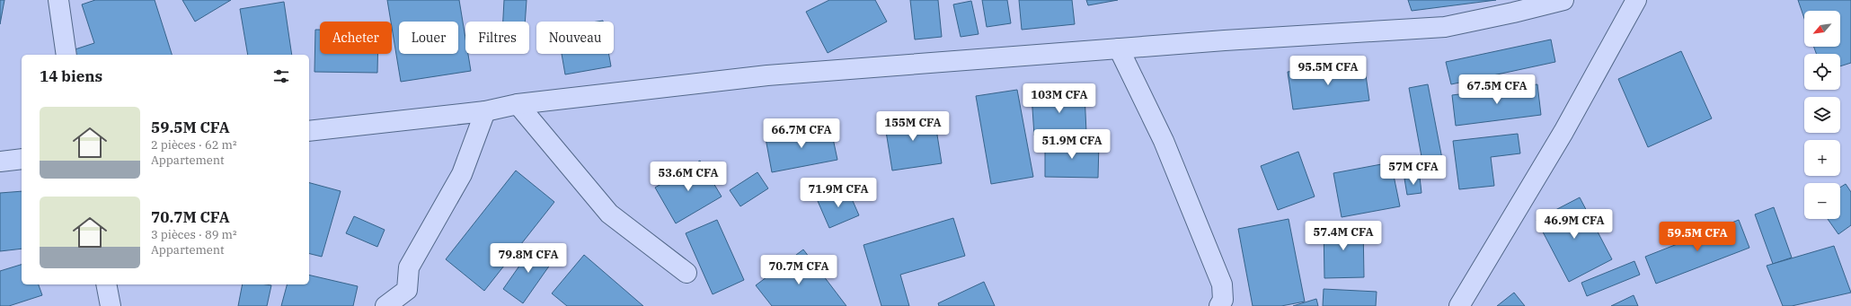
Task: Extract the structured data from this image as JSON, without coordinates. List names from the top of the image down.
{
  "north": "bottom left",
  "page": {
    "map_buttons": ["+", "−"],
    "chip": [
      "Acheter",
      "Louer",
      "Filtres",
      "Nouveau"
    ],
    "heading": "14 biens",
    "price": [
      "95.5M CFA",
      "67.5M CFA",
      "103M CFA",
      "155M CFA",
      "66.7M CFA",
      "51.9M CFA",
      "57M CFA",
      "53.6M CFA",
      "71.9M CFA",
      "46.9M CFA",
      "57.4M CFA",
      "59.5M CFA",
      "79.8M CFA",
      "70.7M CFA"
    ],
    "list": [
      {
        "name": "59.5M CFA",
        "note": "2 pièces · 62 m² · Appartement"
      },
      {
        "name": "70.7M CFA",
        "note": "3 pièces · 89 m² · Appartement"
      }
    ]
  }
}
